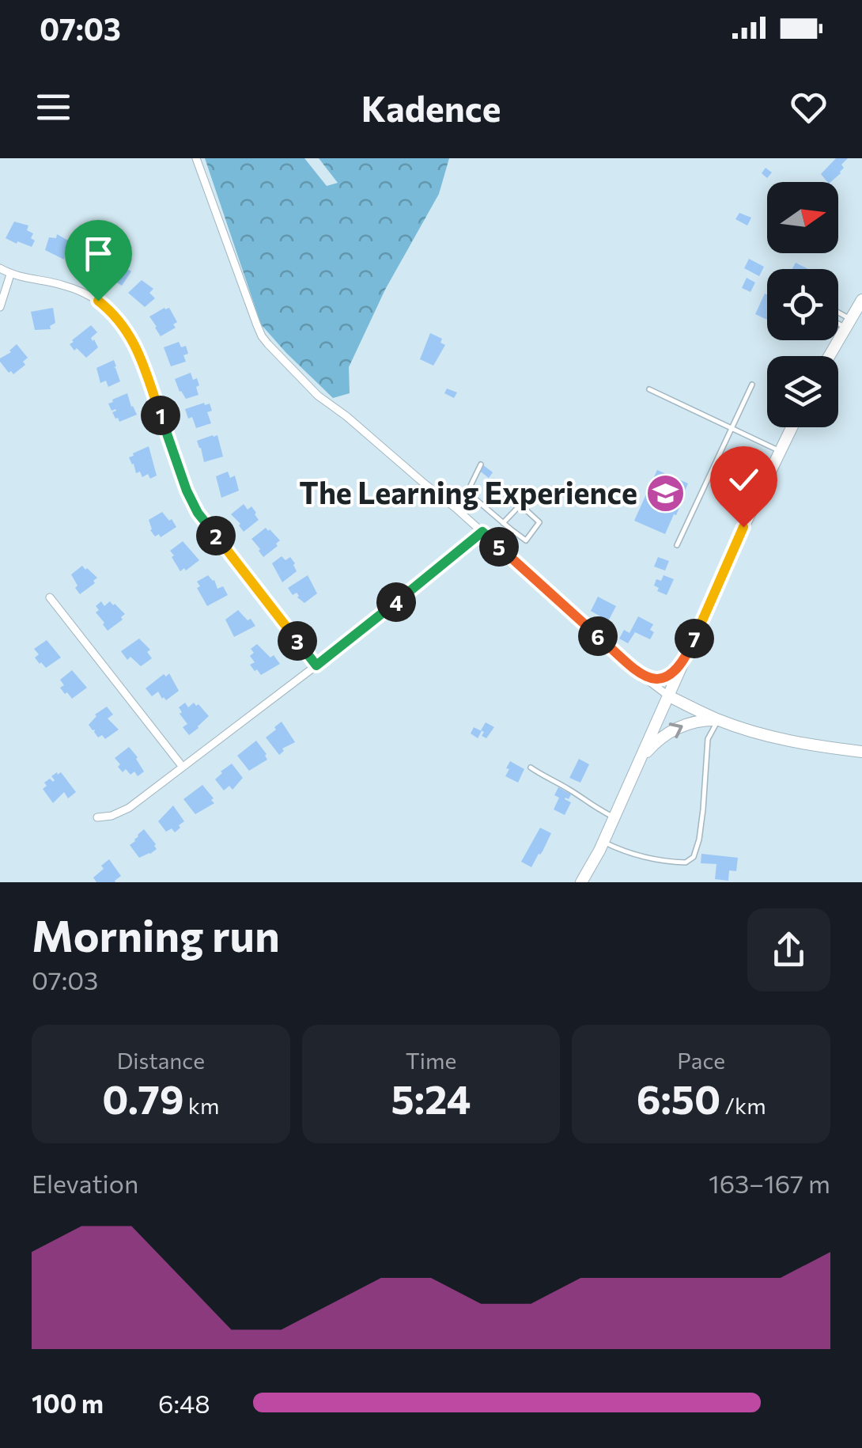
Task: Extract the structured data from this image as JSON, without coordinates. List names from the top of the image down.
{
  "places": {
    "school or university": ["The Learning Experience"]
  },
  "north": "right",
  "page": {
    "status": "07:03",
    "header": "Kadence",
    "pins": [
      "1",
      "2",
      "5",
      "4",
      "6",
      "7",
      "3"
    ],
    "heading": ["Morning run", "07:03"],
    "stats": [
      ["Distance", "0.79 km"],
      ["Time", "5:24"],
      ["Pace", "6:50 /km"]
    ],
    "chart": ["Elevation", "163–167 m"],
    "list": [
      {
        "name": "100 m",
        "note": "6:48"
      }
    ]
  }
}
